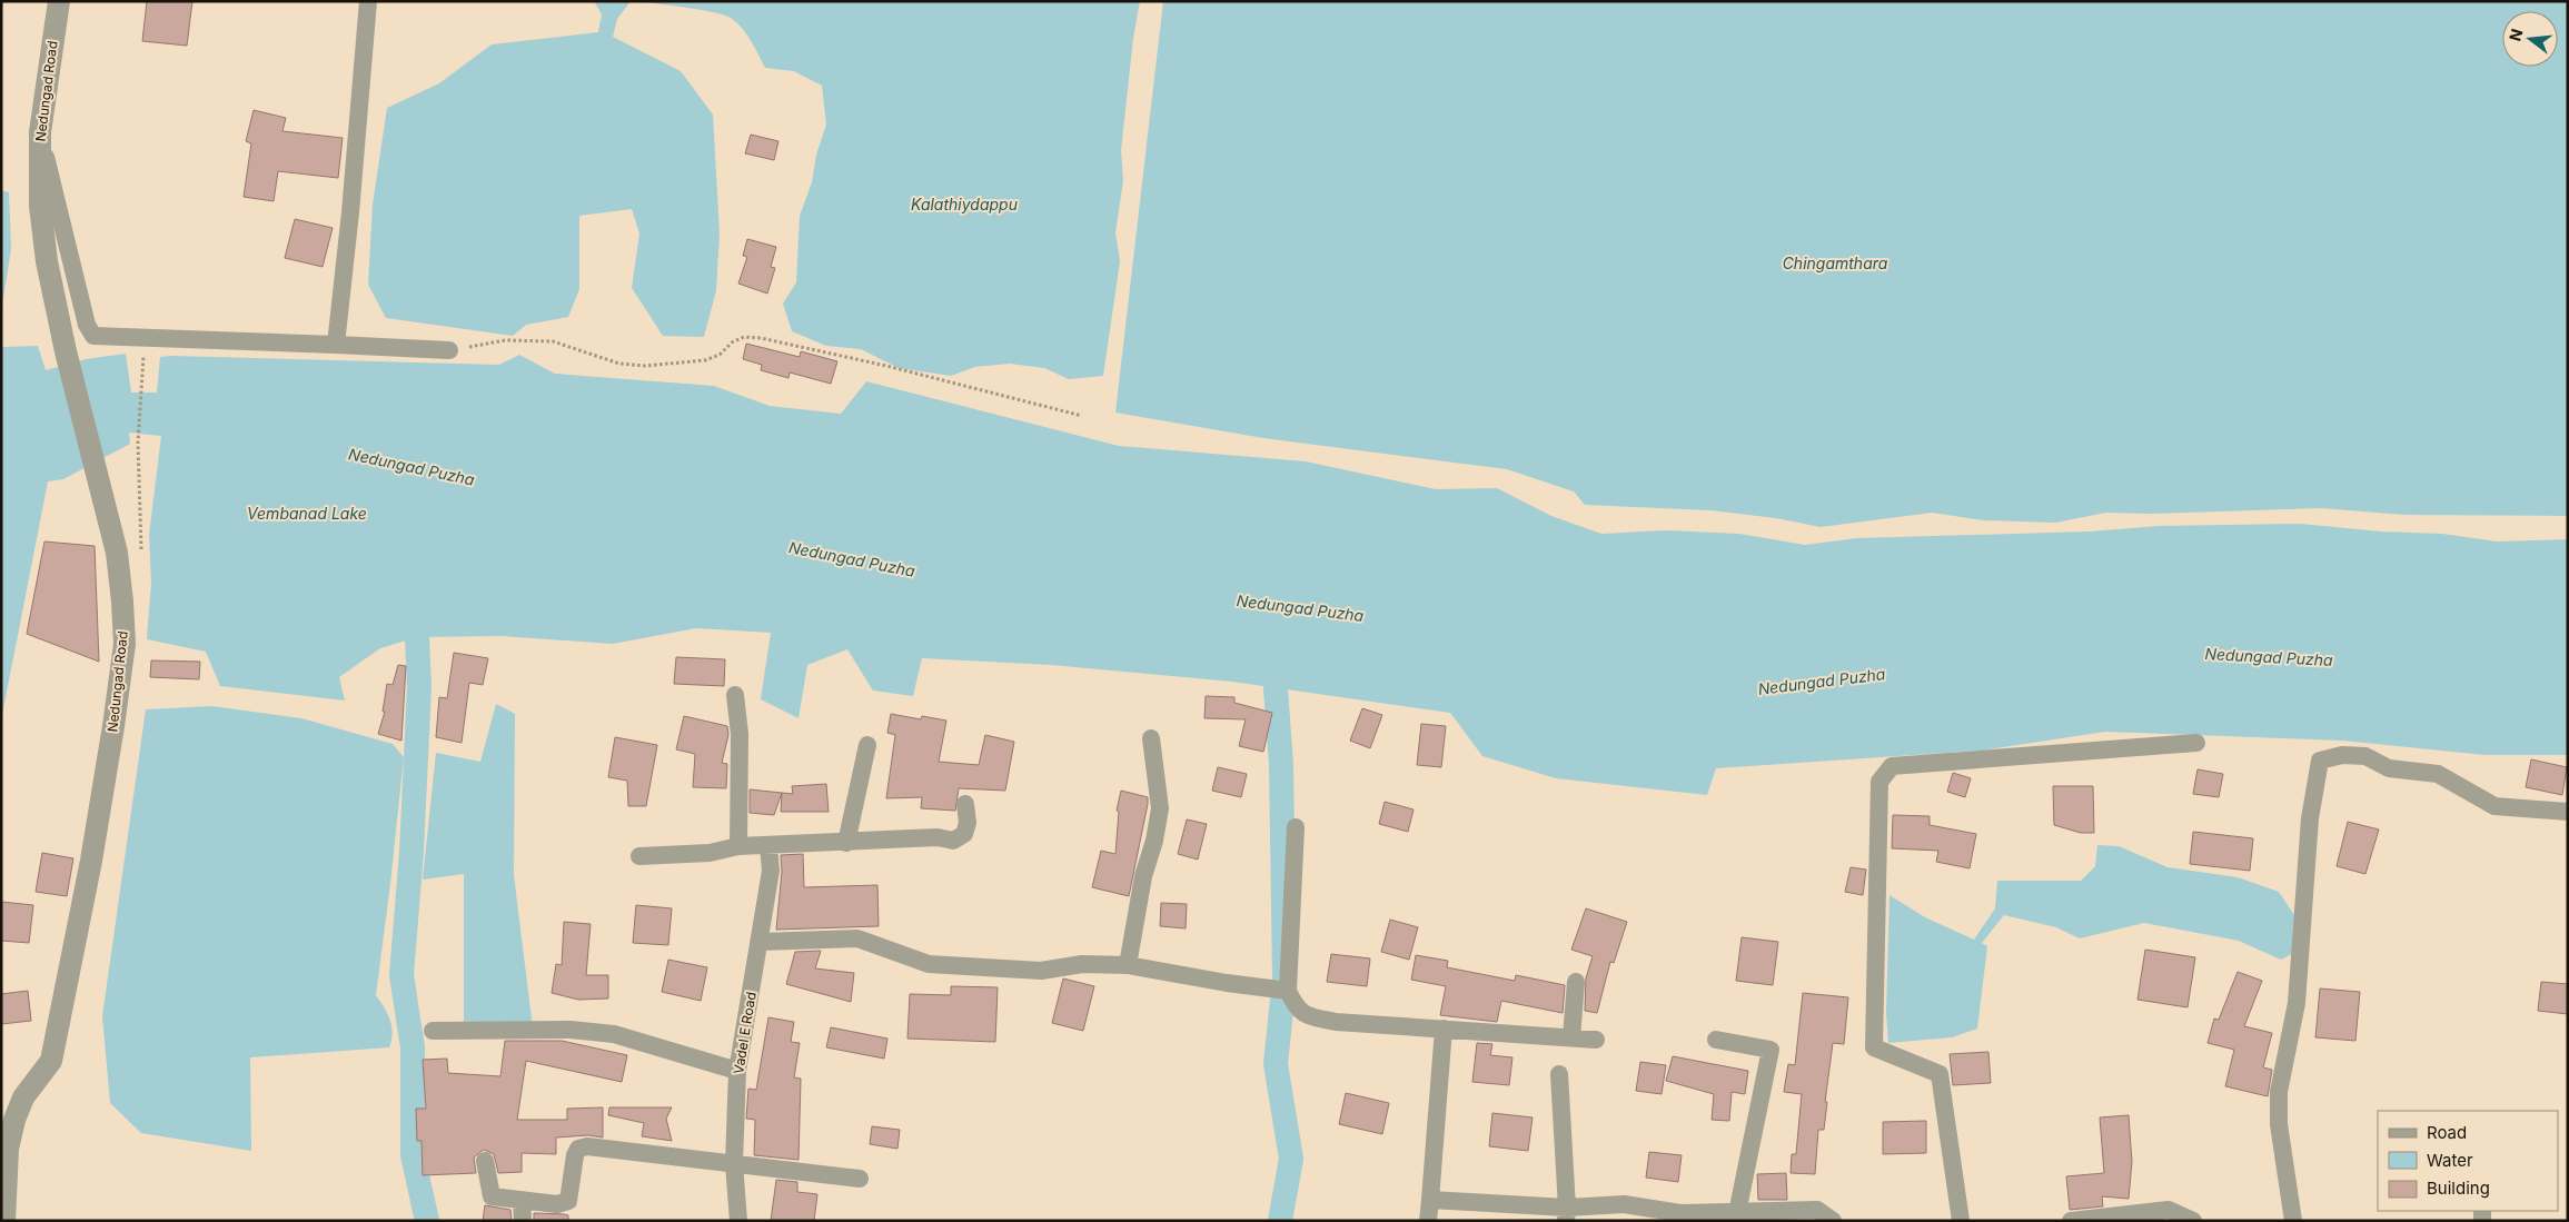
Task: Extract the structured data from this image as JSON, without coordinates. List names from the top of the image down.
{
  "streets": {
    "street": ["Nedungad Road", "Vadel E Road"]
  },
  "water": [
    "Kalathiydappu",
    "Chingamthara",
    "Nedungad Puzha",
    "Vembanad Lake"
  ],
  "legend": ["Road", "Water", "Building"],
  "north": "left"
}
